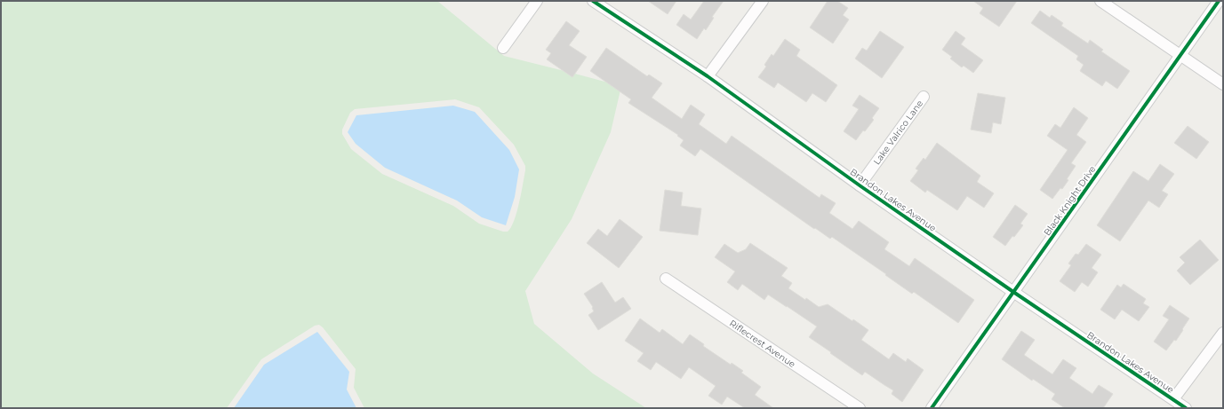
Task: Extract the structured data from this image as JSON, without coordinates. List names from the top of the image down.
{
  "streets": {
    "street": [
      "Lake Valrico Lane",
      "Brandon Lakes Avenue",
      "Black Knight Drive",
      "Riflecrest Avenue"
    ]
  },
  "crossings": [
    ["Lake Valrico Lane", "Brandon Lakes Avenue"],
    ["Brandon Lakes Avenue", "Black Knight Drive"]
  ]
}
